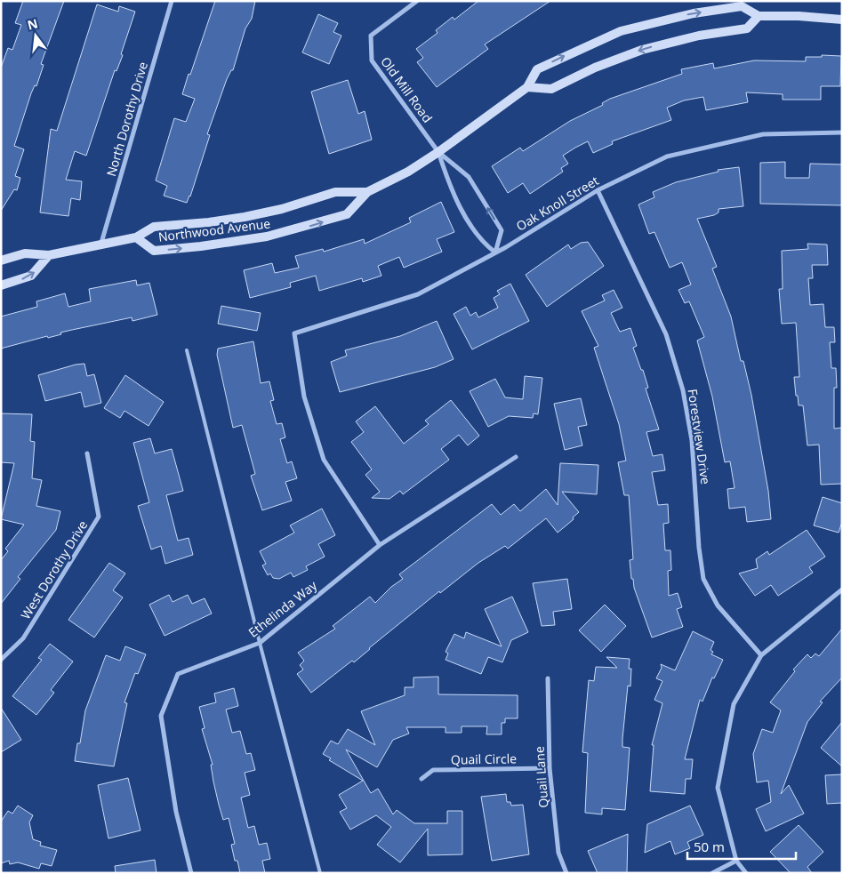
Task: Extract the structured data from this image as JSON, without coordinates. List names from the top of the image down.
{
  "streets": {
    "street": [
      "Old Mill Road",
      "North Dorothy Drive",
      "Oak Knoll Street",
      "Northwood Avenue",
      "Forestview Drive",
      "West Dorothy Drive",
      "Ethelinda Way",
      "Quail Circle",
      "Quail Lane"
    ]
  },
  "crossings": [
    ["Old Mill Road", "Oak Knoll Street"],
    ["Old Mill Road", "Northwood Avenue"],
    ["North Dorothy Drive", "Northwood Avenue"],
    ["Oak Knoll Street", "Forestview Drive"],
    ["Oak Knoll Street", "Ethelinda Way"],
    ["Quail Circle", "Quail Lane"]
  ],
  "scale_bar": "50 m",
  "north": "top"
}
